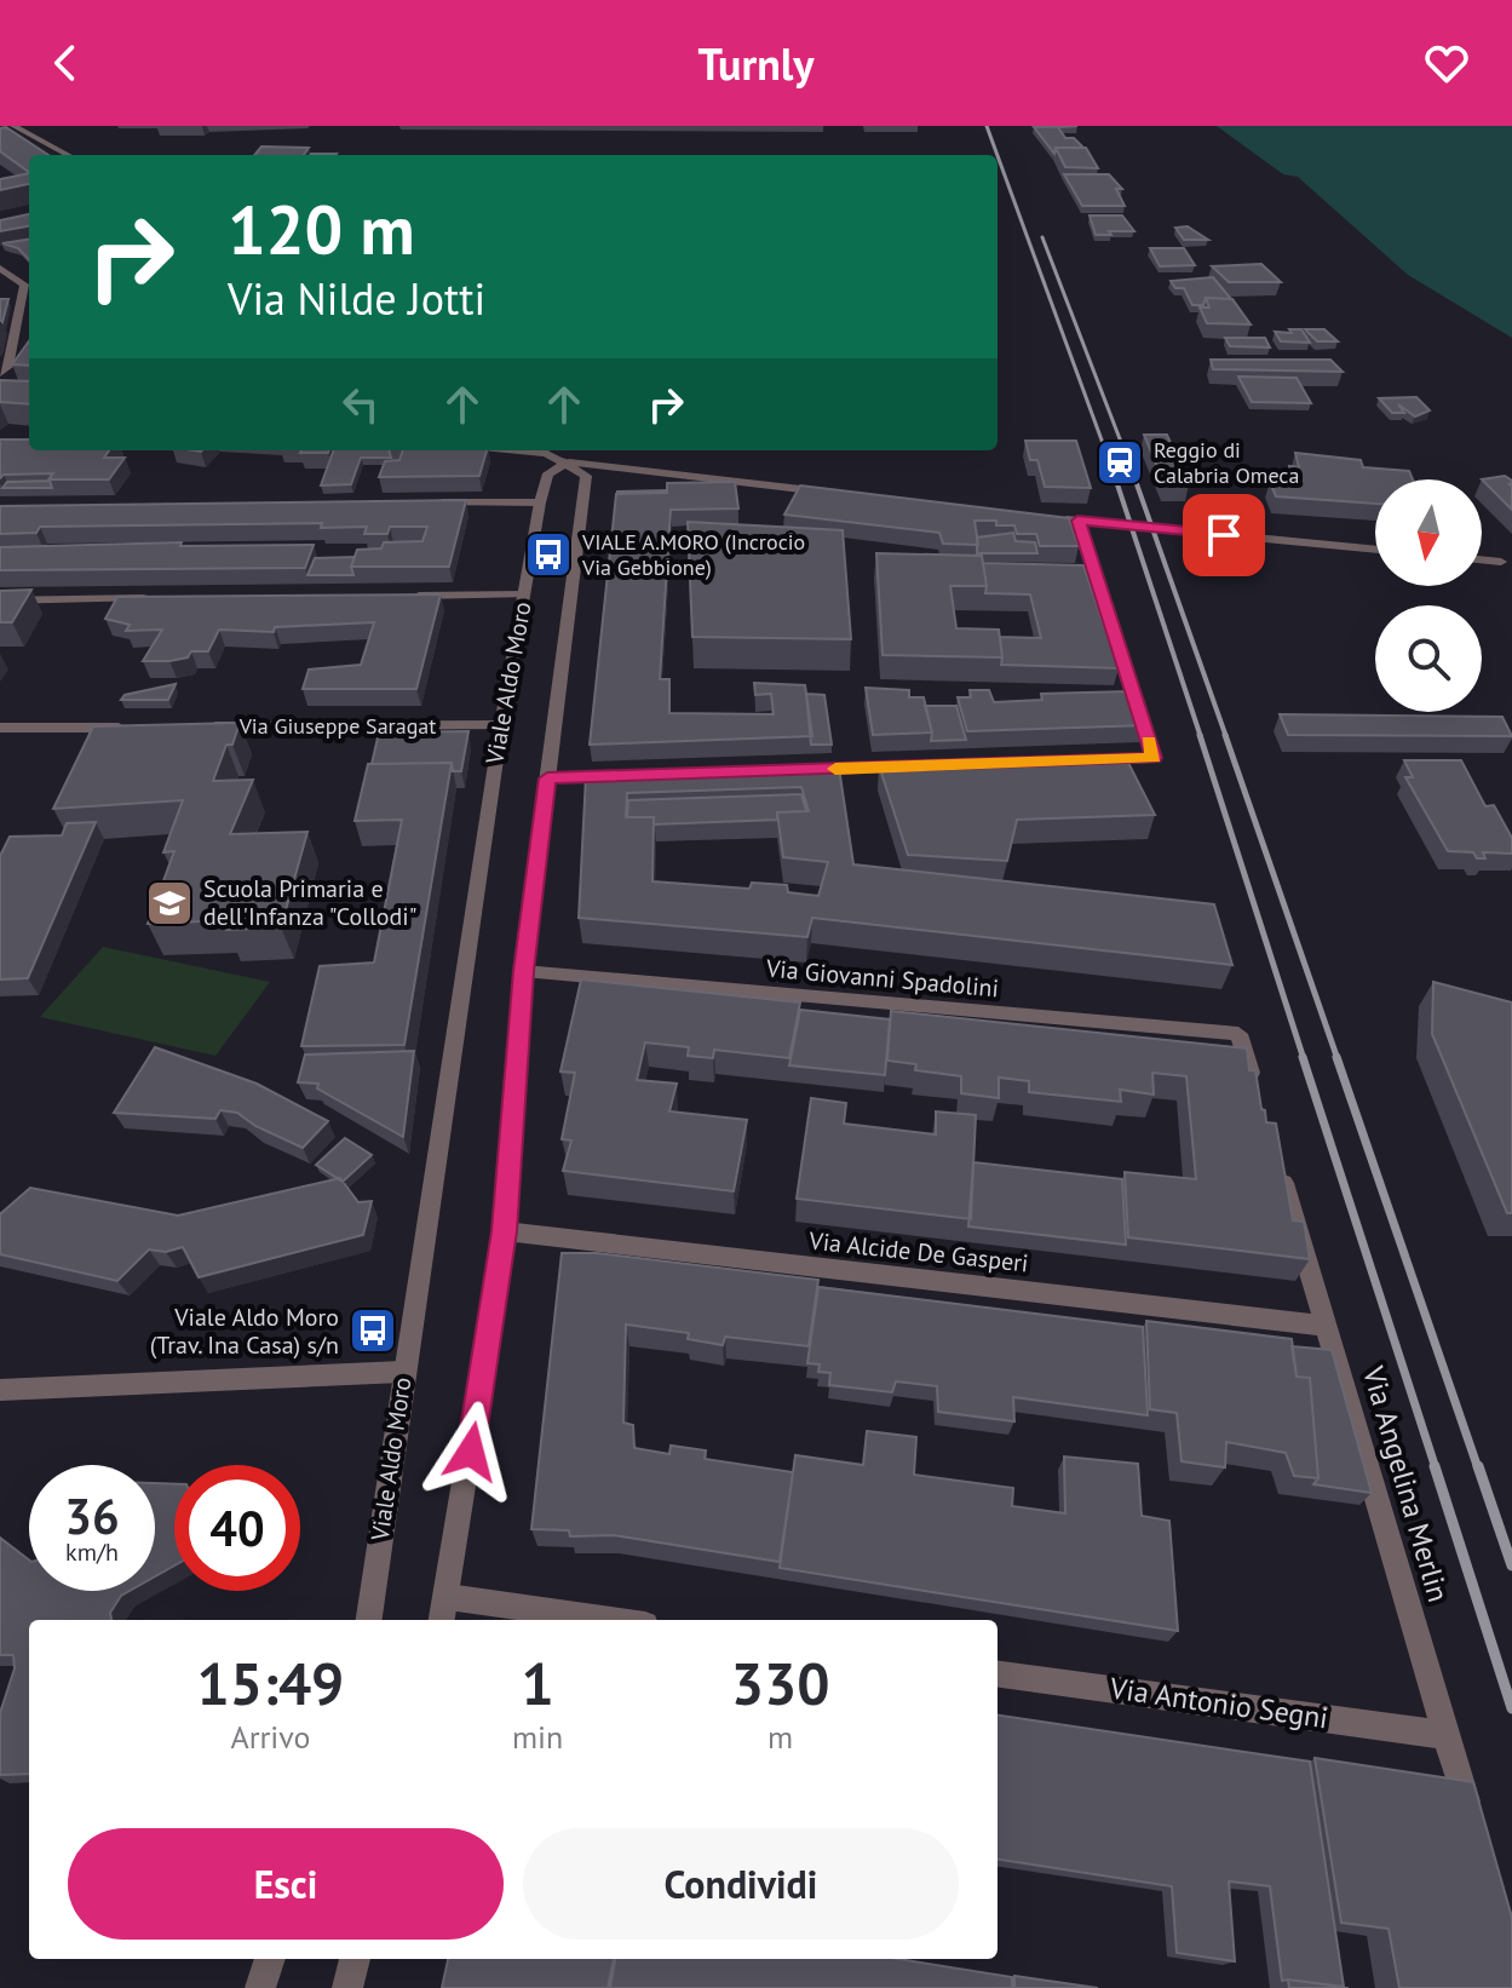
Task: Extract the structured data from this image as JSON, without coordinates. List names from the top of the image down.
{
  "streets": {
    "street": [
      "Viale Aldo Moro",
      "Via Giuseppe Saragat",
      "Via Giovanni Spadolini",
      "Via Alcide De Gasperi",
      "Via Angelina Merlin",
      "Via Antonio Segni"
    ]
  },
  "crossings": [
    ["Viale Aldo Moro", "Via Giuseppe Saragat"],
    ["Viale Aldo Moro", "Via Giovanni Spadolini"],
    ["Viale Aldo Moro", "Via Alcide De Gasperi"],
    ["Via Alcide De Gasperi", "Via Angelina Merlin"],
    ["Via Angelina Merlin", "Via Antonio Segni"]
  ],
  "places": {
    "station": ["Reggio di Calabria Omeca"],
    "bus stop": ["VIALE A.MORO (Incrocio Via Gebbione)", "Viale Aldo Moro (Trav. Ina Casa) s/n"],
    "school or university": ["Scuola Primaria e dell'Infanza \"Collodi\""]
  },
  "north": "bottom",
  "page": {
    "header": "Turnly",
    "turn": ["120 m", "Via Nilde Jotti"],
    "speed": "36 km/h",
    "limit": "40",
    "eta": [
      "15:49",
      "Arrivo",
      "1",
      "min",
      "330",
      "m"
    ],
    "buttons": ["Esci", "Condividi"]
  }
}
